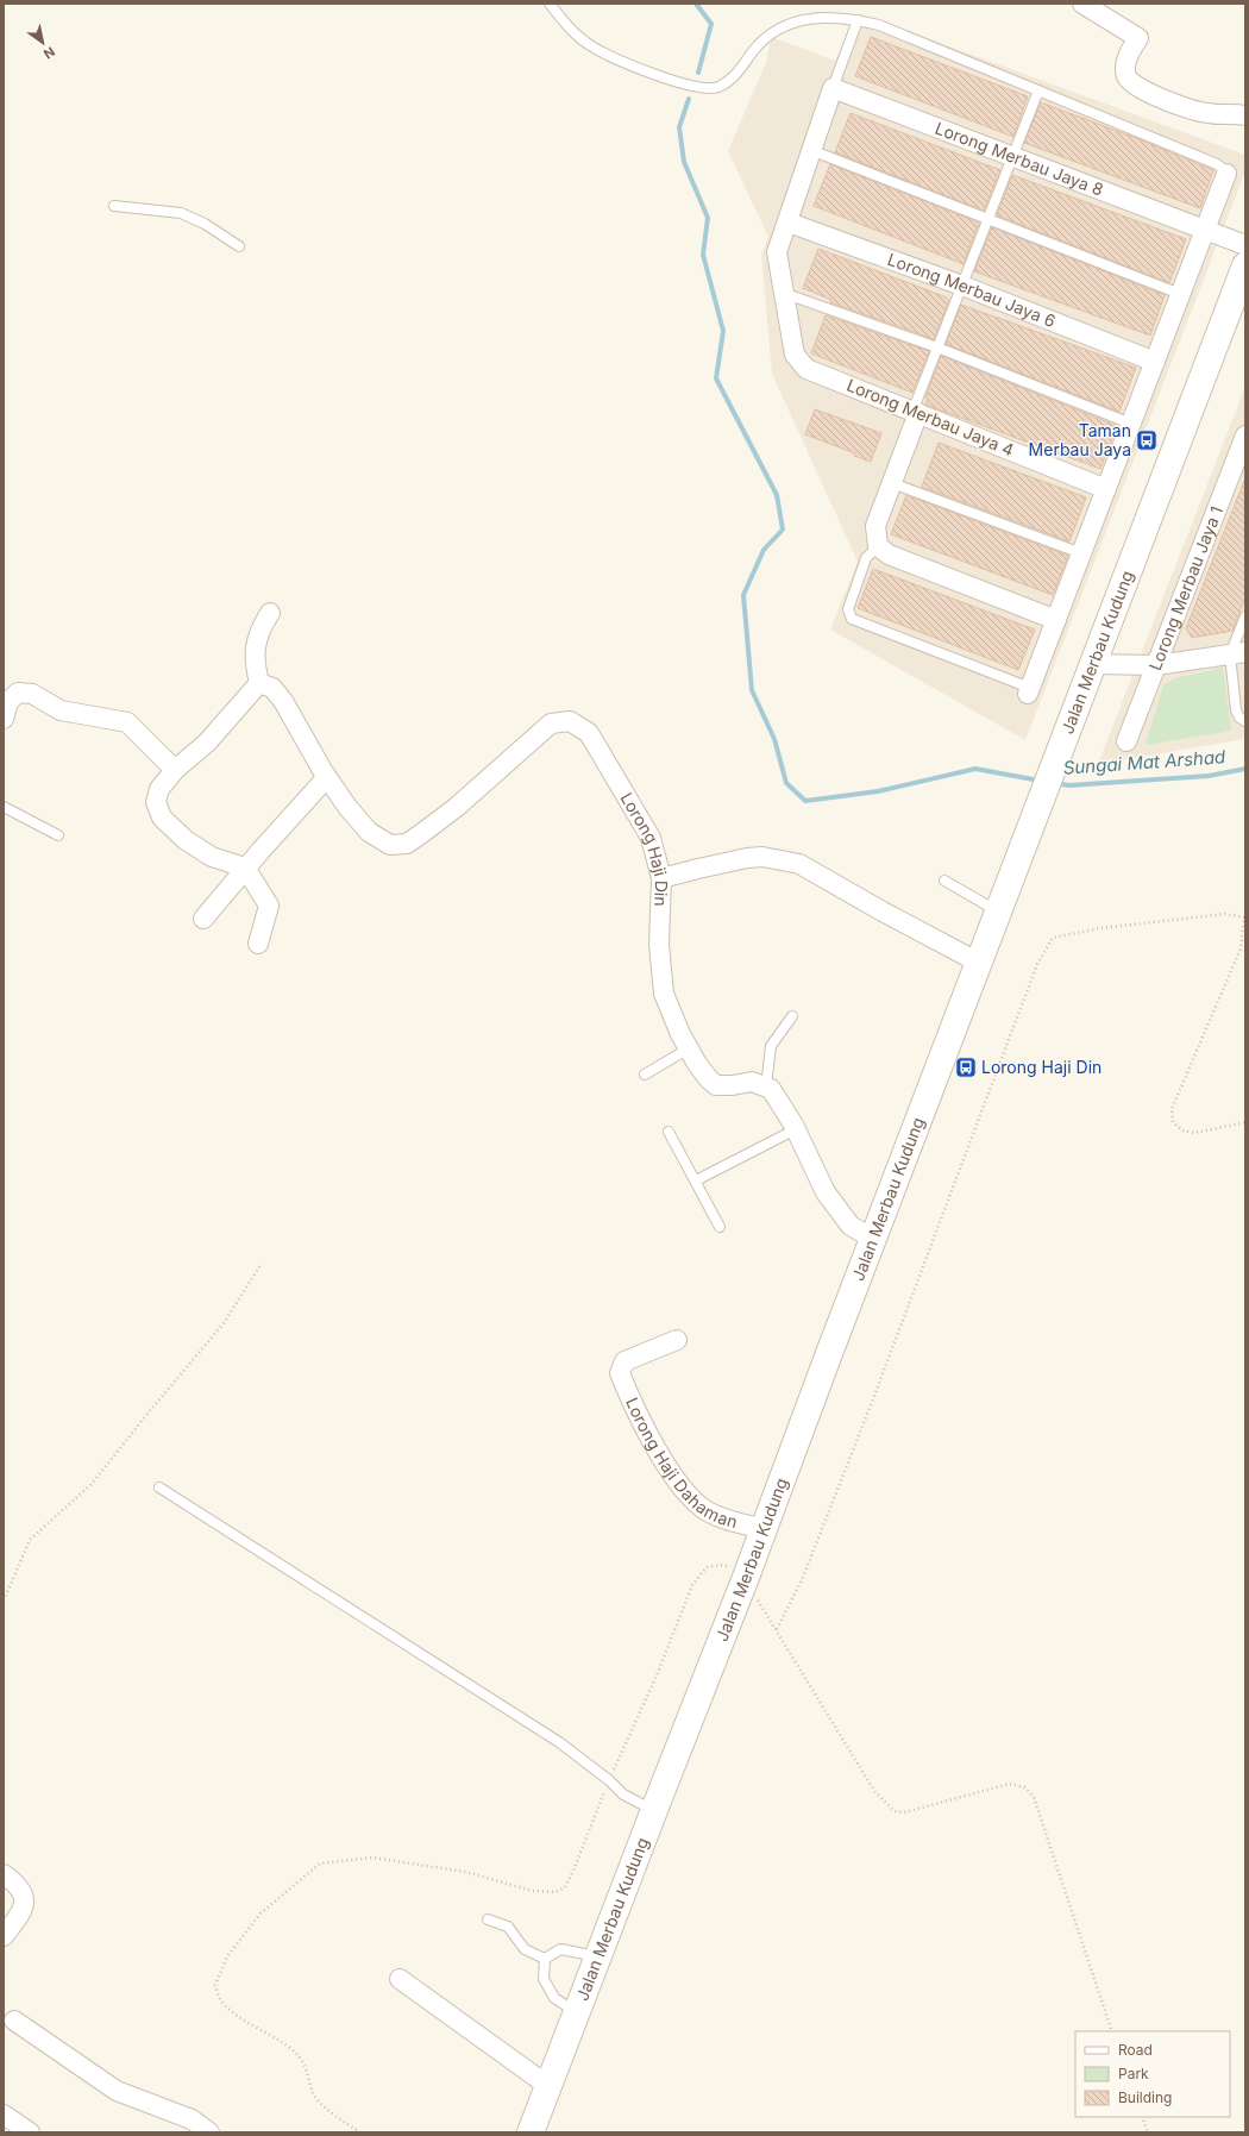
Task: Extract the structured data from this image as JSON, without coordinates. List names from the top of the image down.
{
  "streets": {
    "main road": ["Jalan Merbau Kudung"],
    "street": [
      "Lorong Merbau Jaya 8",
      "Lorong Merbau Jaya 6",
      "Lorong Merbau Jaya 4",
      "Lorong Merbau Jaya 1",
      "Lorong Haji Din",
      "Lorong Haji Dahaman"
    ]
  },
  "crossings": [
    ["Jalan Merbau Kudung", "Lorong Haji Dahaman"]
  ],
  "water": ["Sungai Mat Arshad"],
  "places": {
    "bus stop": ["Taman Merbau Jaya", "Lorong Haji Din"]
  },
  "legend": ["Road", "Park", "Building"],
  "north": "bottom right"
}
